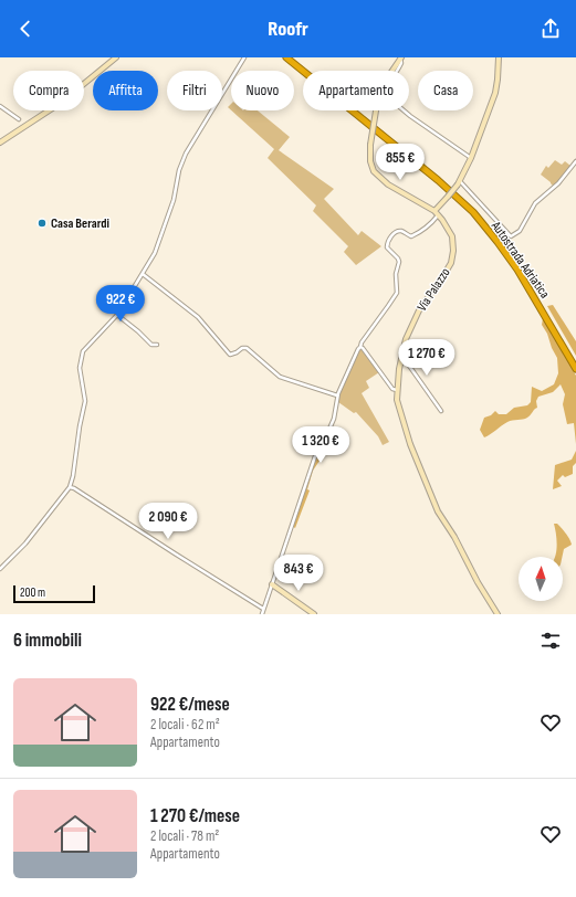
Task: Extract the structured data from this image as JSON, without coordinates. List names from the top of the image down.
{
  "streets": {
    "highway": ["Autostrada Adriatica"],
    "street": ["Via Palazzo"]
  },
  "places": ["Casa Berardi"],
  "scale_bar": "200 m",
  "north": "top",
  "page": {
    "header": "Roofr",
    "chip": [
      "Compra",
      "Affitta",
      "Filtri",
      "Nuovo",
      "Appartamento",
      "Casa"
    ],
    "price": [
      "855 €",
      "922 €",
      "1 270 €",
      "1 320 €",
      "2 090 €",
      "843 €"
    ],
    "scale": "200 m",
    "heading": "6 immobili",
    "list": [
      {
        "name": "922 €/mese",
        "note": "2 locali · 62 m² · Appartamento"
      },
      {
        "name": "1 270 €/mese",
        "note": "2 locali · 78 m² · Appartamento"
      }
    ]
  }
}
